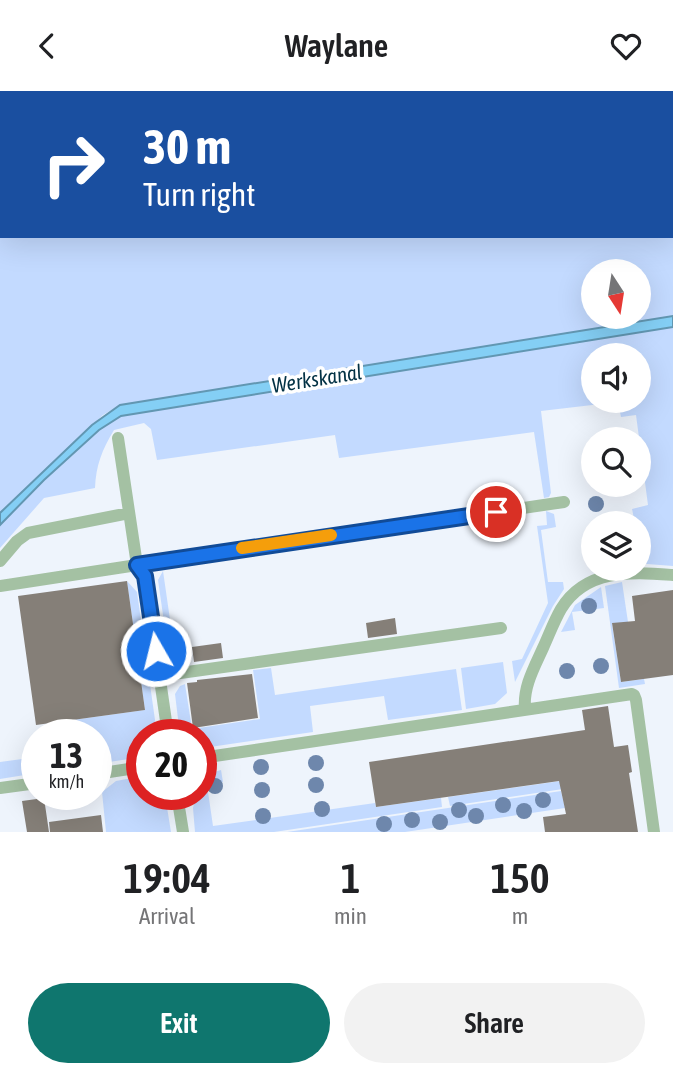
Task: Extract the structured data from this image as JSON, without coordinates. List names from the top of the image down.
{
  "water": ["Werkskanal"],
  "north": "bottom",
  "page": {
    "header": "Waylane",
    "turn": ["30 m", "Turn right"],
    "speed": "13 km/h",
    "limit": "20",
    "eta": [
      "19:04",
      "Arrival",
      "1",
      "min",
      "150",
      "m"
    ],
    "buttons": ["Exit", "Share"]
  }
}
